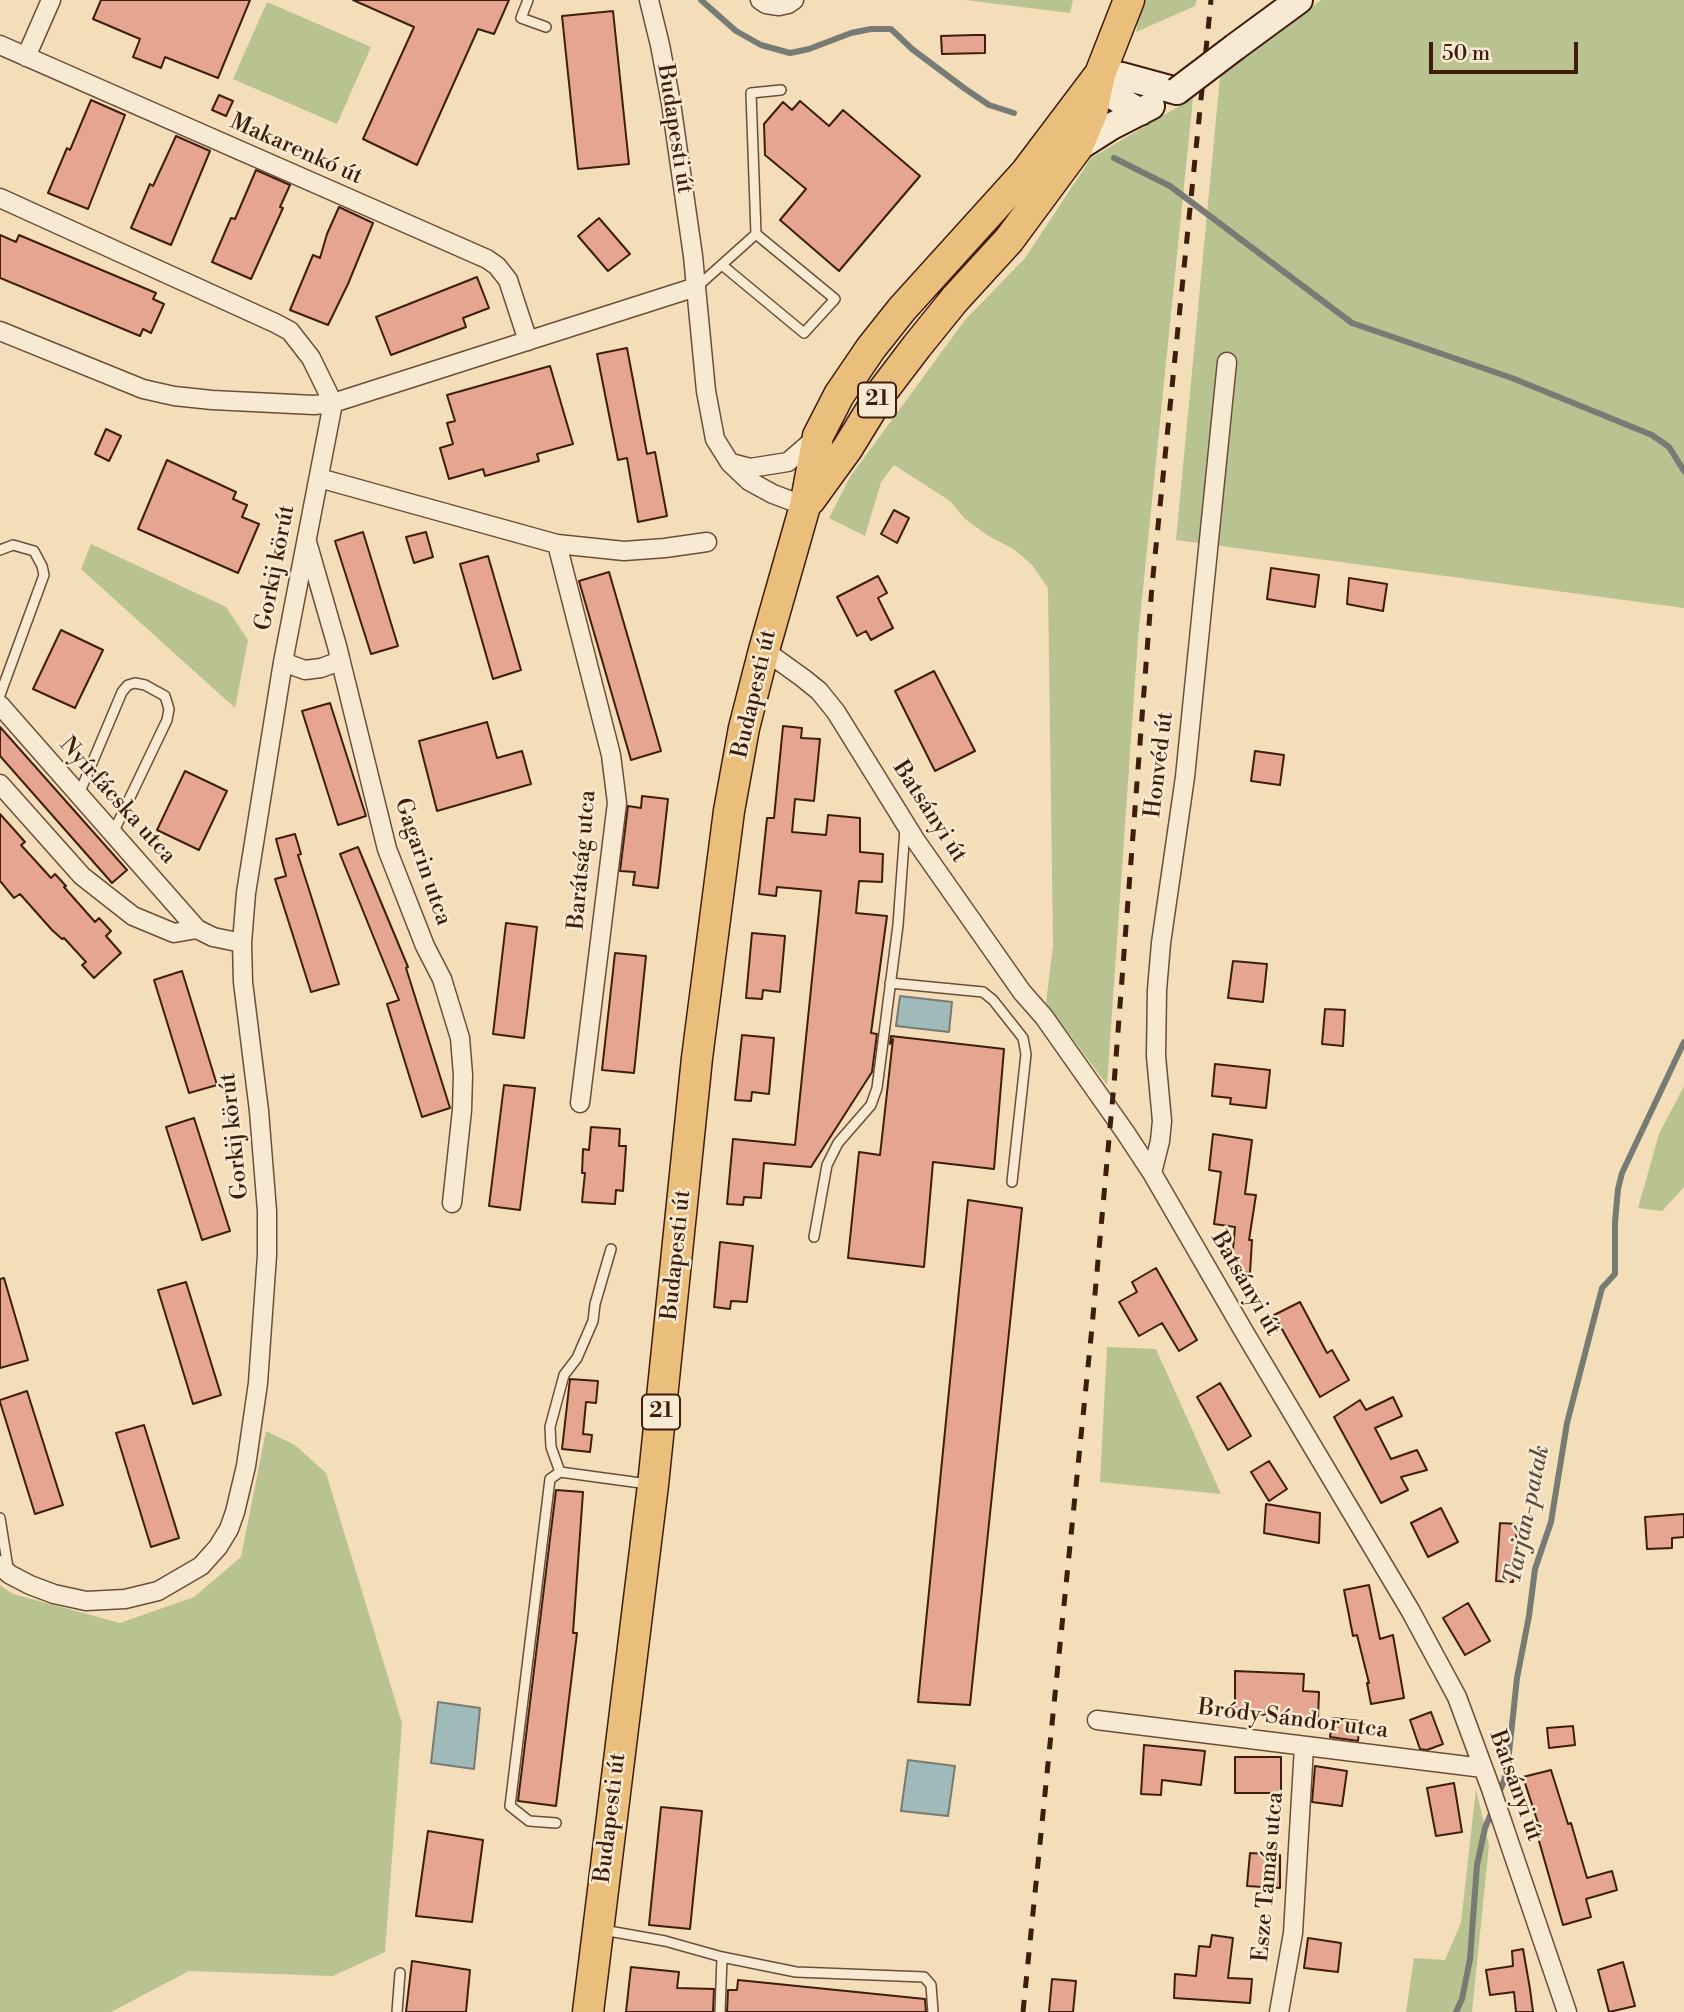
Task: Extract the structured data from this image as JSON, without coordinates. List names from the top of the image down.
{
  "streets": {
    "main road": ["Budapesti út", "21"],
    "street": [
      "Makarenkó út",
      "Gorkij körút",
      "Honvéd út",
      "Nyírfácska utca",
      "Batsányi út",
      "Barátság utca",
      "Gagarin utca",
      "Bródy Sándor utca",
      "Esze Tamás utca"
    ]
  },
  "crossings": [
    ["Budapesti út", "21"],
    ["Budapesti út", "Batsányi út"],
    ["Gorkij körút", "Nyírfácska utca"],
    ["Gorkij körút", "Gagarin utca"],
    ["Honvéd út", "Batsányi út"],
    ["Batsányi út", "Bródy Sándor utca"],
    ["Bródy Sándor utca", "Esze Tamás utca"]
  ],
  "water": ["Tarján-patak"],
  "scale_bar": "50 m"
}
